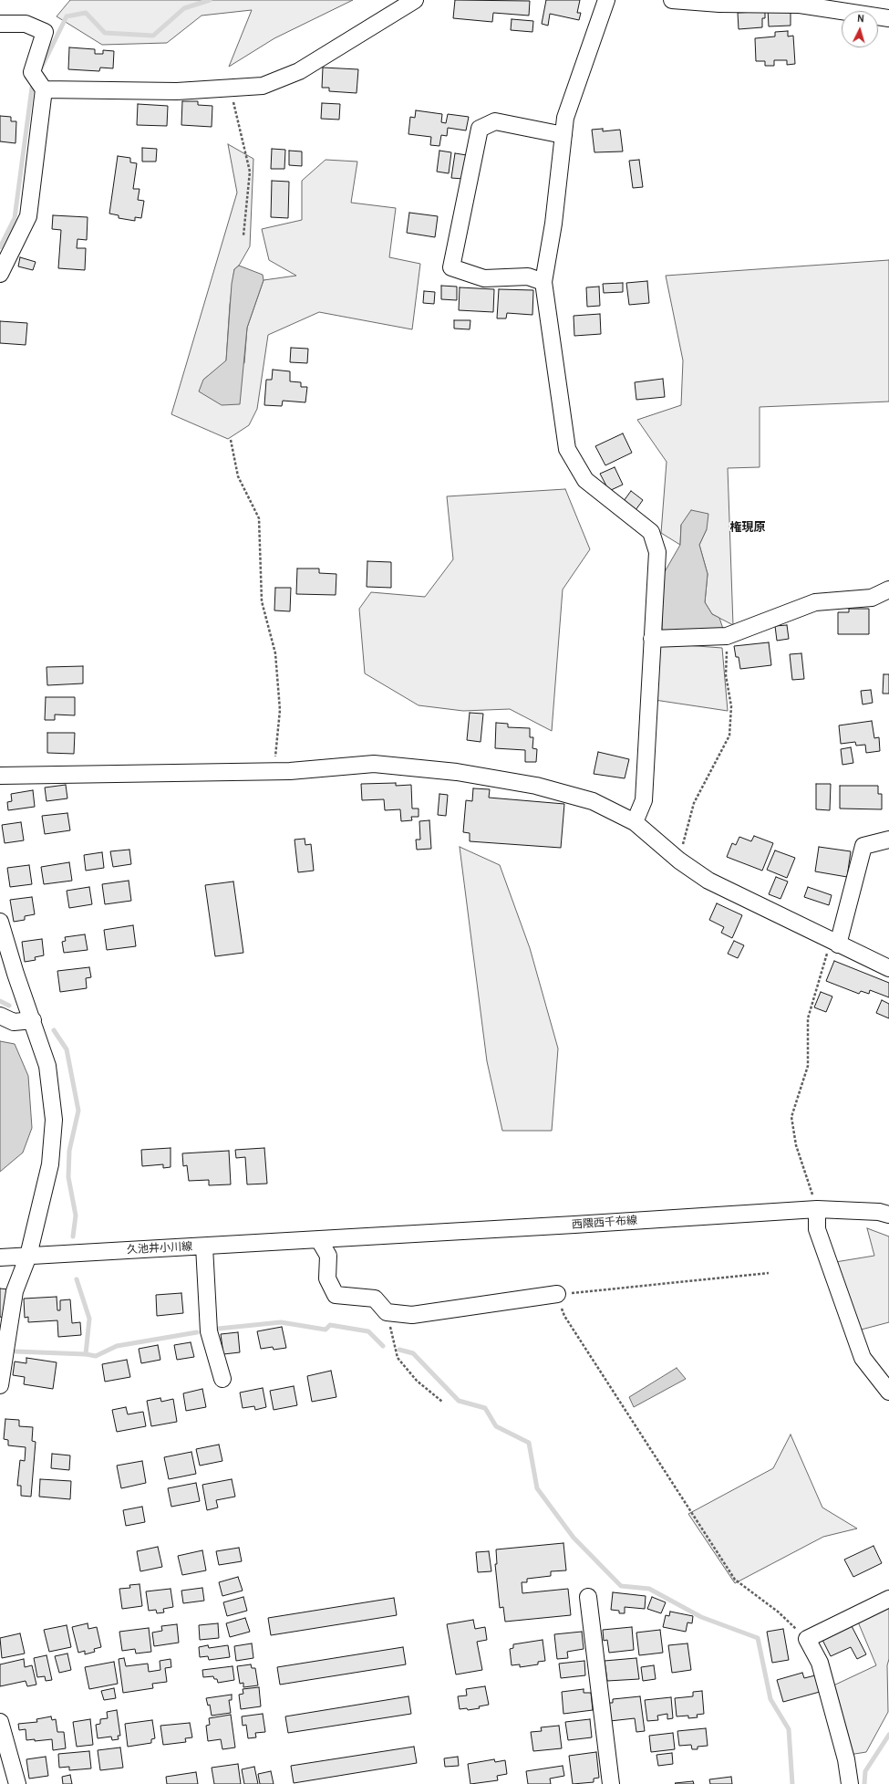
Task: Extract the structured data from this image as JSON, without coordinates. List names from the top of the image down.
{
  "streets": {
    "street": ["西隈西千布線", "久池井小川線"]
  },
  "crossings": [
    ["西隈西千布線", "久池井小川線"]
  ],
  "districts": ["権現原"],
  "north": "top"
}
